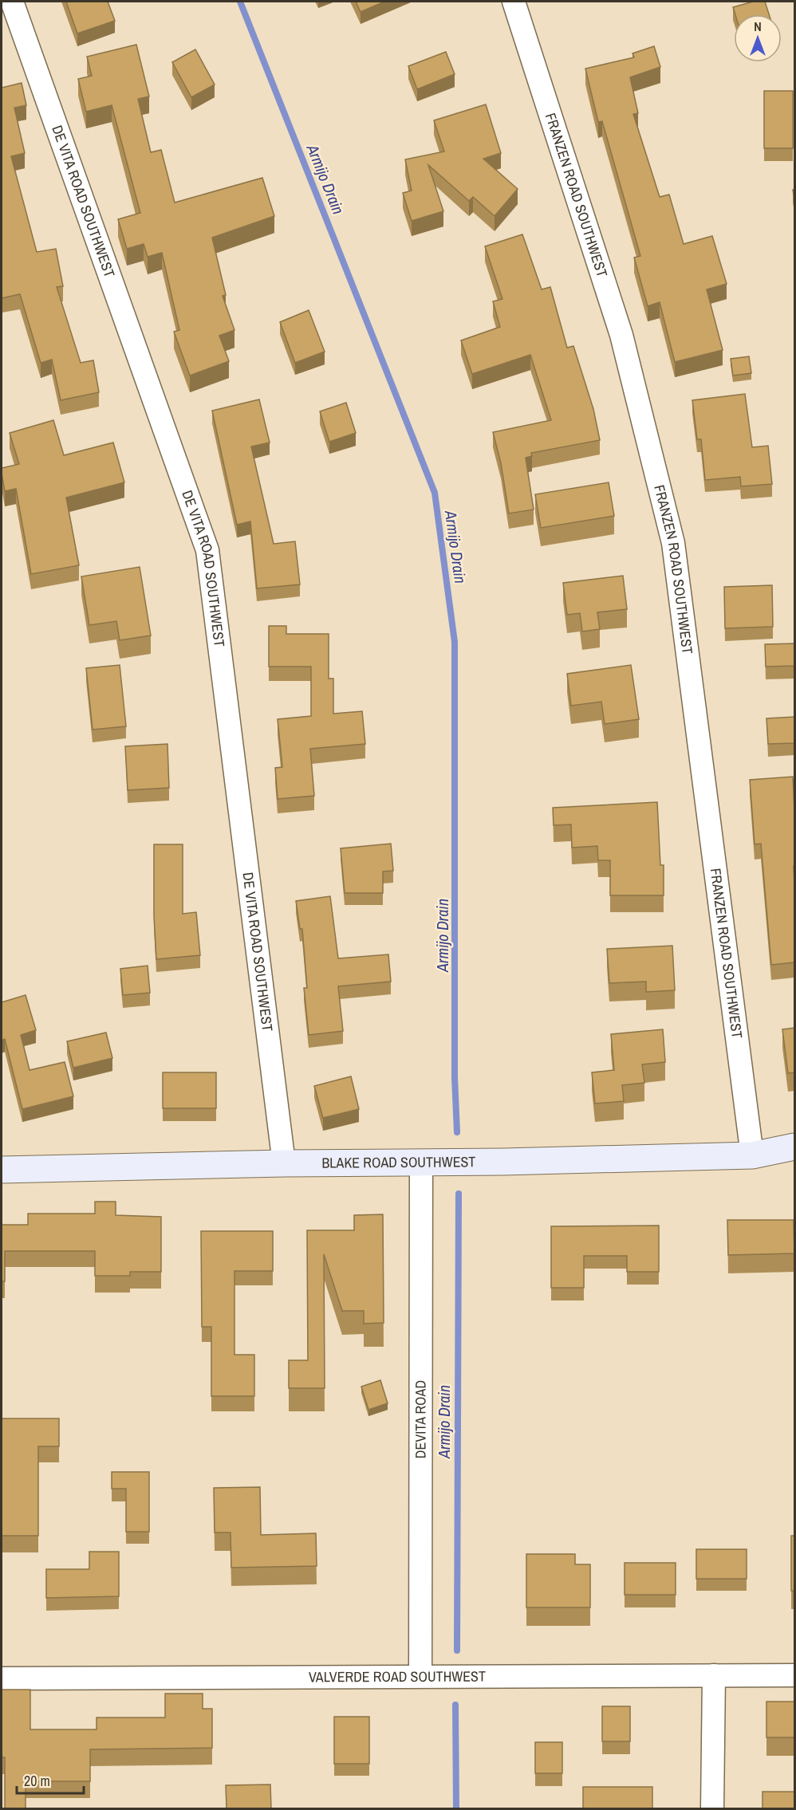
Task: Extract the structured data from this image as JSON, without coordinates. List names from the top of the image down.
{
  "streets": {
    "street": [
      "FRANZEN ROAD SOUTHWEST",
      "DE VITA ROAD SOUTHWEST",
      "BLAKE ROAD SOUTHWEST",
      "DEVITA ROAD",
      "VALVERDE ROAD SOUTHWEST"
    ]
  },
  "crossings": [
    ["FRANZEN ROAD SOUTHWEST", "BLAKE ROAD SOUTHWEST"],
    ["DE VITA ROAD SOUTHWEST", "BLAKE ROAD SOUTHWEST"],
    ["BLAKE ROAD SOUTHWEST", "DEVITA ROAD"],
    ["DEVITA ROAD", "VALVERDE ROAD SOUTHWEST"]
  ],
  "water": ["Armijo Drain"],
  "scale_bar": "20 m",
  "north": "top"
}
